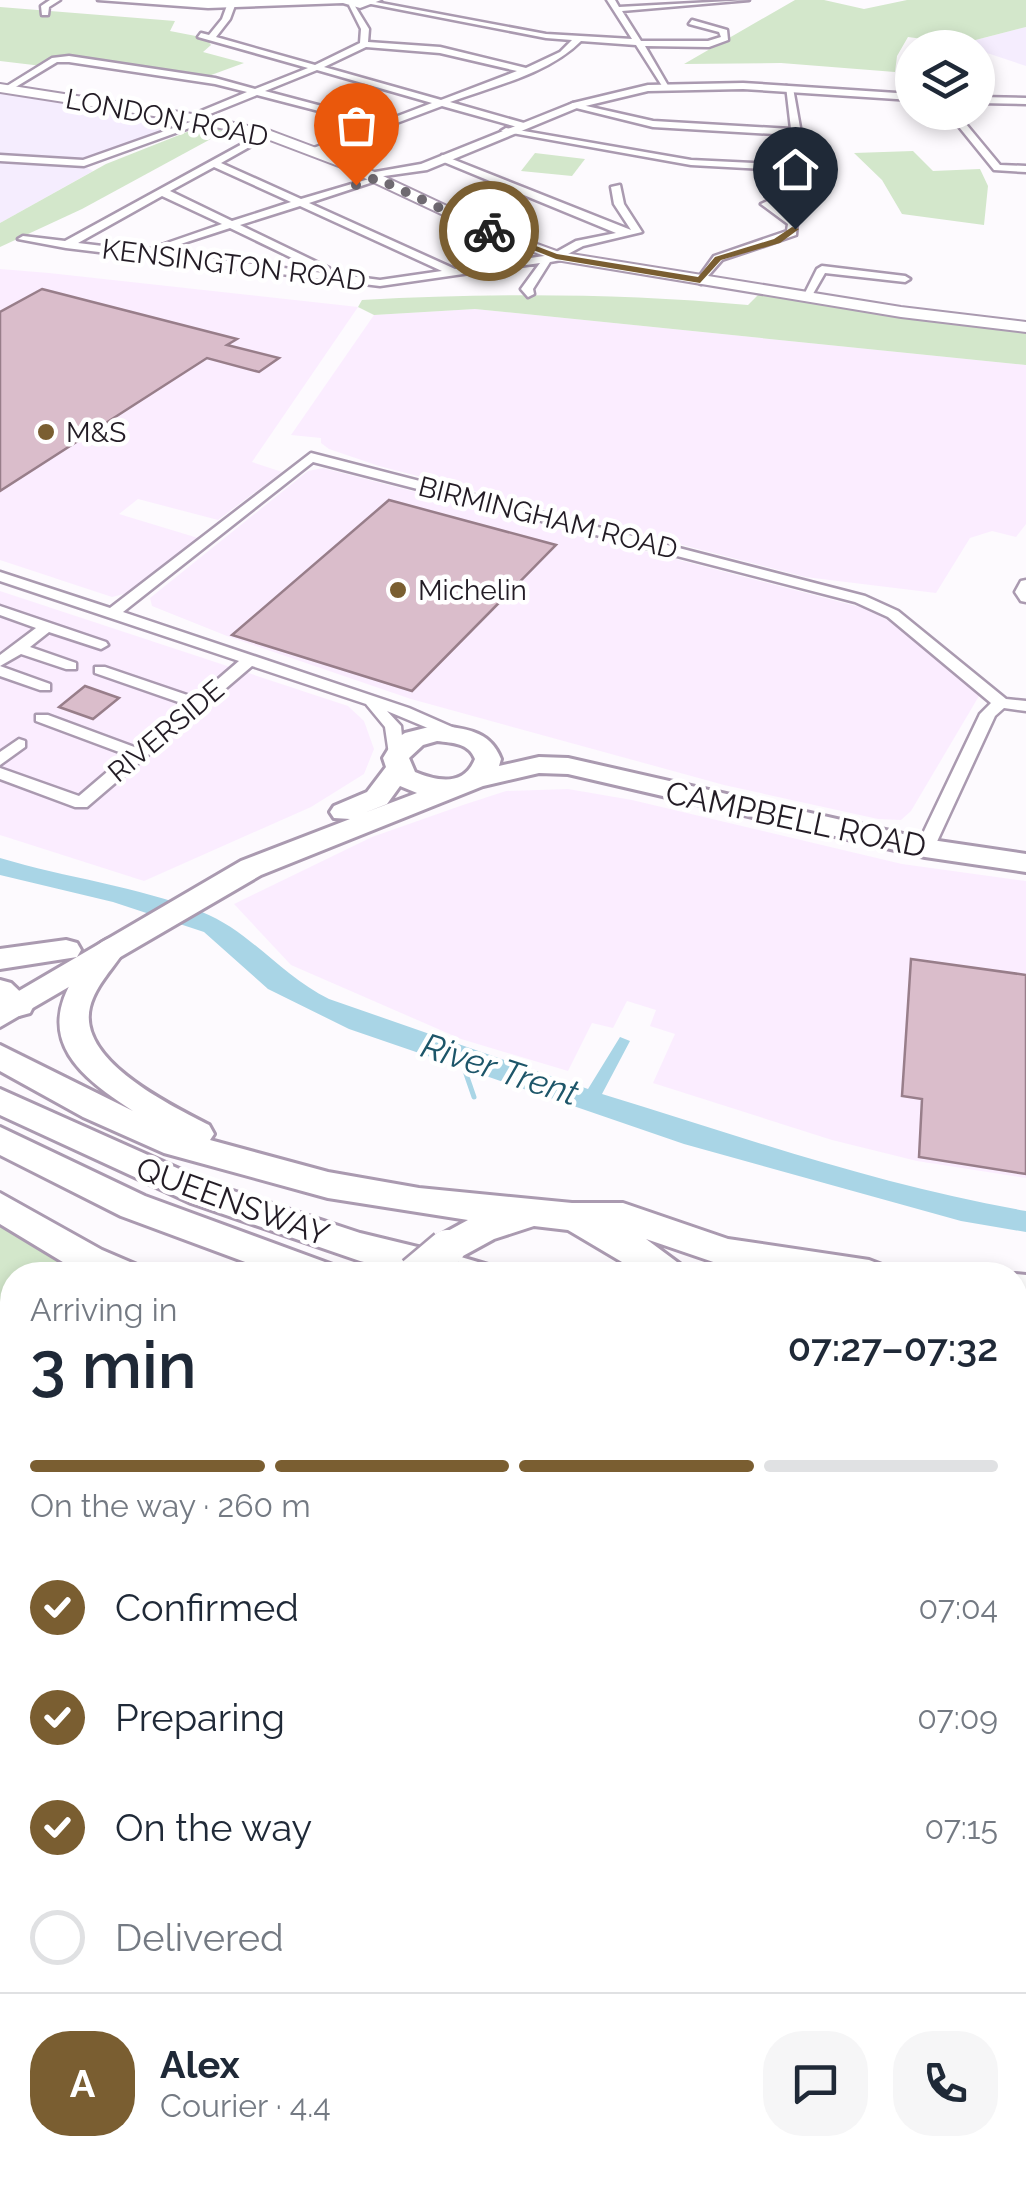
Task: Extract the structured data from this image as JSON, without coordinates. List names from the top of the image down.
{
  "streets": {
    "main road": ["LONDON ROAD", "CAMPBELL ROAD", "QUEENSWAY"],
    "street": ["KENSINGTON ROAD", "BIRMINGHAM ROAD", "RIVERSIDE"]
  },
  "crossings": [
    ["LONDON ROAD", "KENSINGTON ROAD"],
    ["BIRMINGHAM ROAD", "CAMPBELL ROAD"],
    ["RIVERSIDE", "CAMPBELL ROAD"]
  ],
  "water": ["River Trent"],
  "places": ["M&S", "Michelin"],
  "page": {
    "heading": ["3 min", "Arriving in", "07:27–07:32"],
    "panel": ["Alex", "Courier · 4.4"],
    "bar": "On the way · 260 m",
    "list": [
      ["Confirmed", "07:04"],
      ["Preparing", "07:09"],
      ["On the way", "07:15"],
      "Delivered"
    ],
    "round": "A"
  }
}
